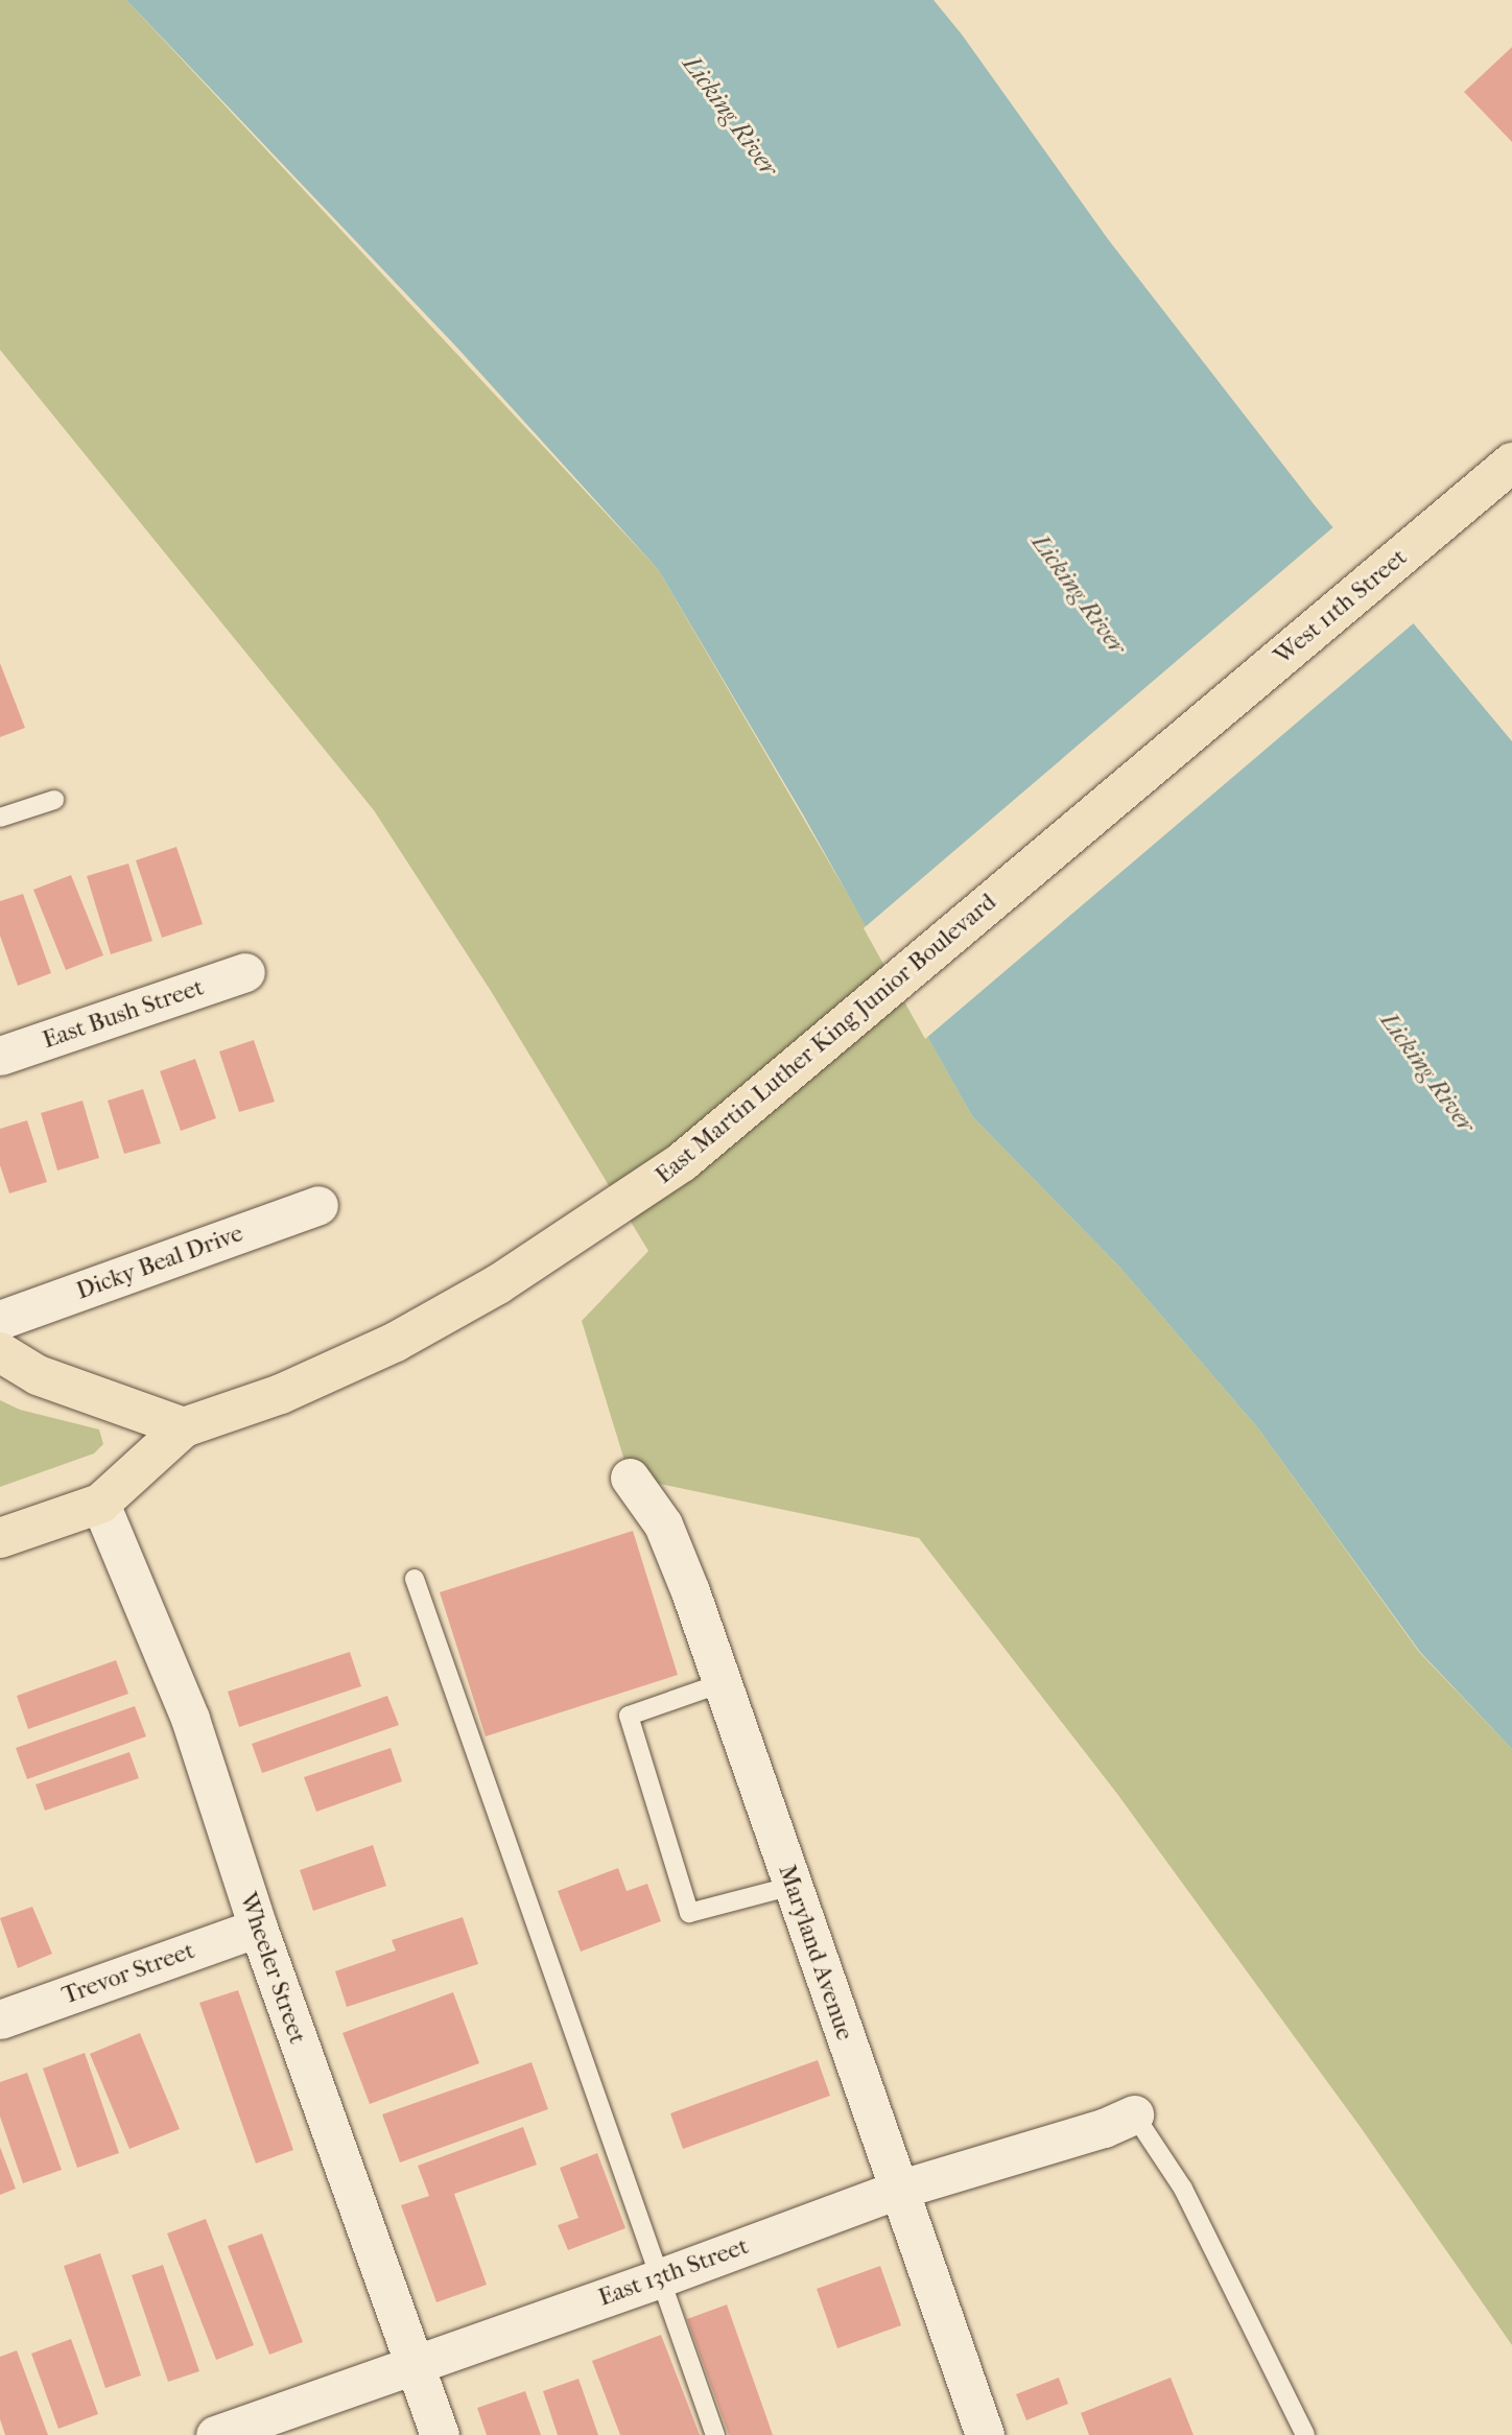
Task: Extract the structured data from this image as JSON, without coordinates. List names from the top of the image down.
{
  "streets": {
    "main road": ["West 11th Street", "East Martin Luther King Junior Boulevard"],
    "street": [
      "East Bush Street",
      "Dicky Beal Drive",
      "Maryland Avenue",
      "Wheeler Street",
      "Trevor Street",
      "East 13th Street"
    ]
  },
  "crossings": [
    ["West 11th Street", "East Martin Luther King Junior Boulevard"],
    ["East Martin Luther King Junior Boulevard", "Wheeler Street"],
    ["Maryland Avenue", "East 13th Street"],
    ["Wheeler Street", "Trevor Street"],
    ["Wheeler Street", "East 13th Street"]
  ],
  "water": ["Licking River"]
}
